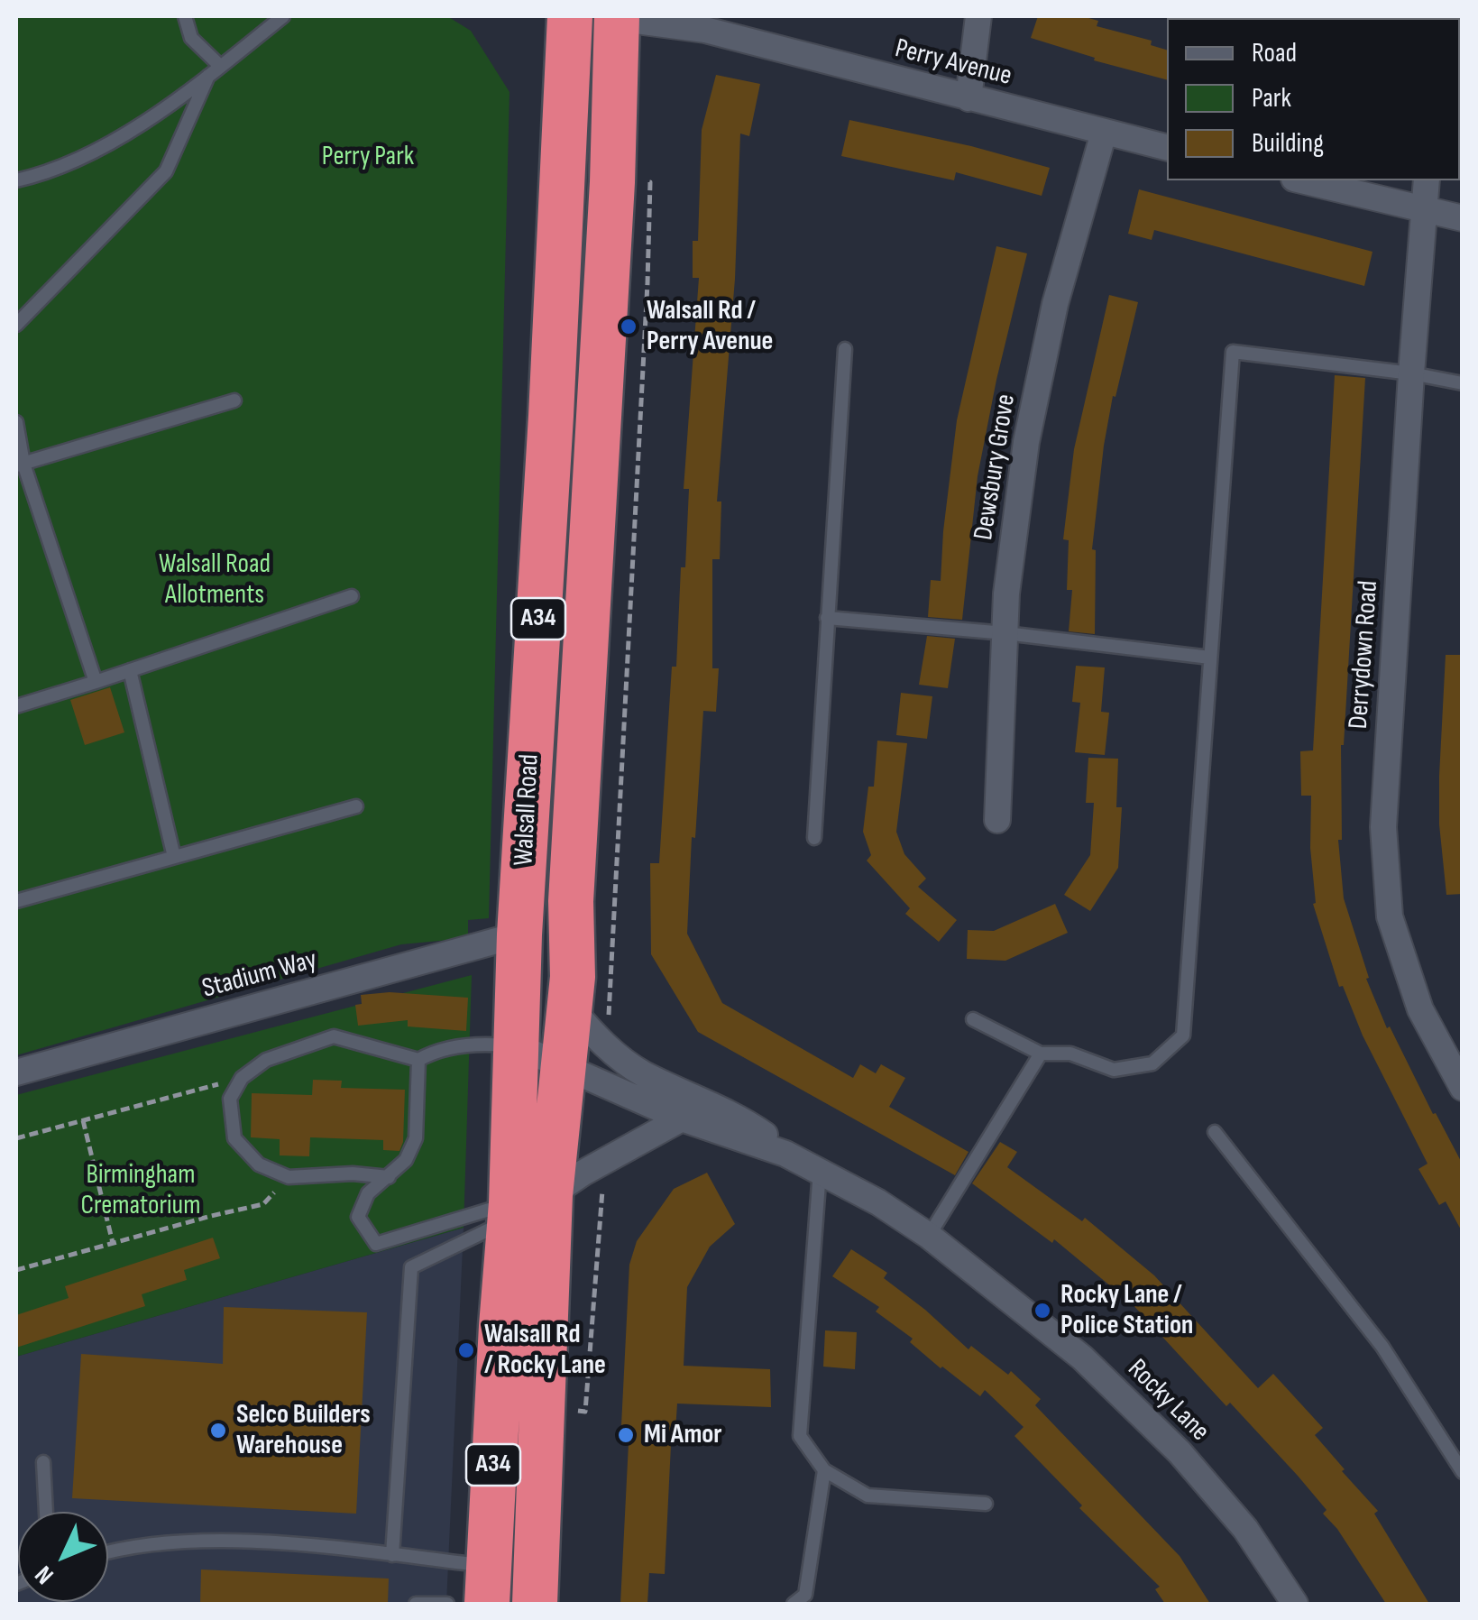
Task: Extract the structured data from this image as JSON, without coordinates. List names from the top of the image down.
{
  "streets": {
    "highway": ["A34", "Walsall Road"],
    "street": [
      "Perry Avenue",
      "Dewsbury Grove",
      "Derrydown Road",
      "Stadium Way",
      "Rocky Lane"
    ]
  },
  "crossings": [
    ["Perry Avenue", "Dewsbury Grove"],
    ["Perry Avenue", "Walsall Road"],
    ["Walsall Road", "Stadium Way"],
    ["Walsall Road", "Rocky Lane"]
  ],
  "parks": ["Perry Park", "Walsall Road Allotments", "Birmingham Crematorium"],
  "places": [
    "Walsall Rd / Perry Avenue",
    "Rocky Lane / Police Station",
    "Walsall Rd / Rocky Lane",
    "Selco Builders Warehouse",
    "Mi Amor"
  ],
  "legend": ["Road", "Park", "Building"],
  "north": "bottom left"
}
